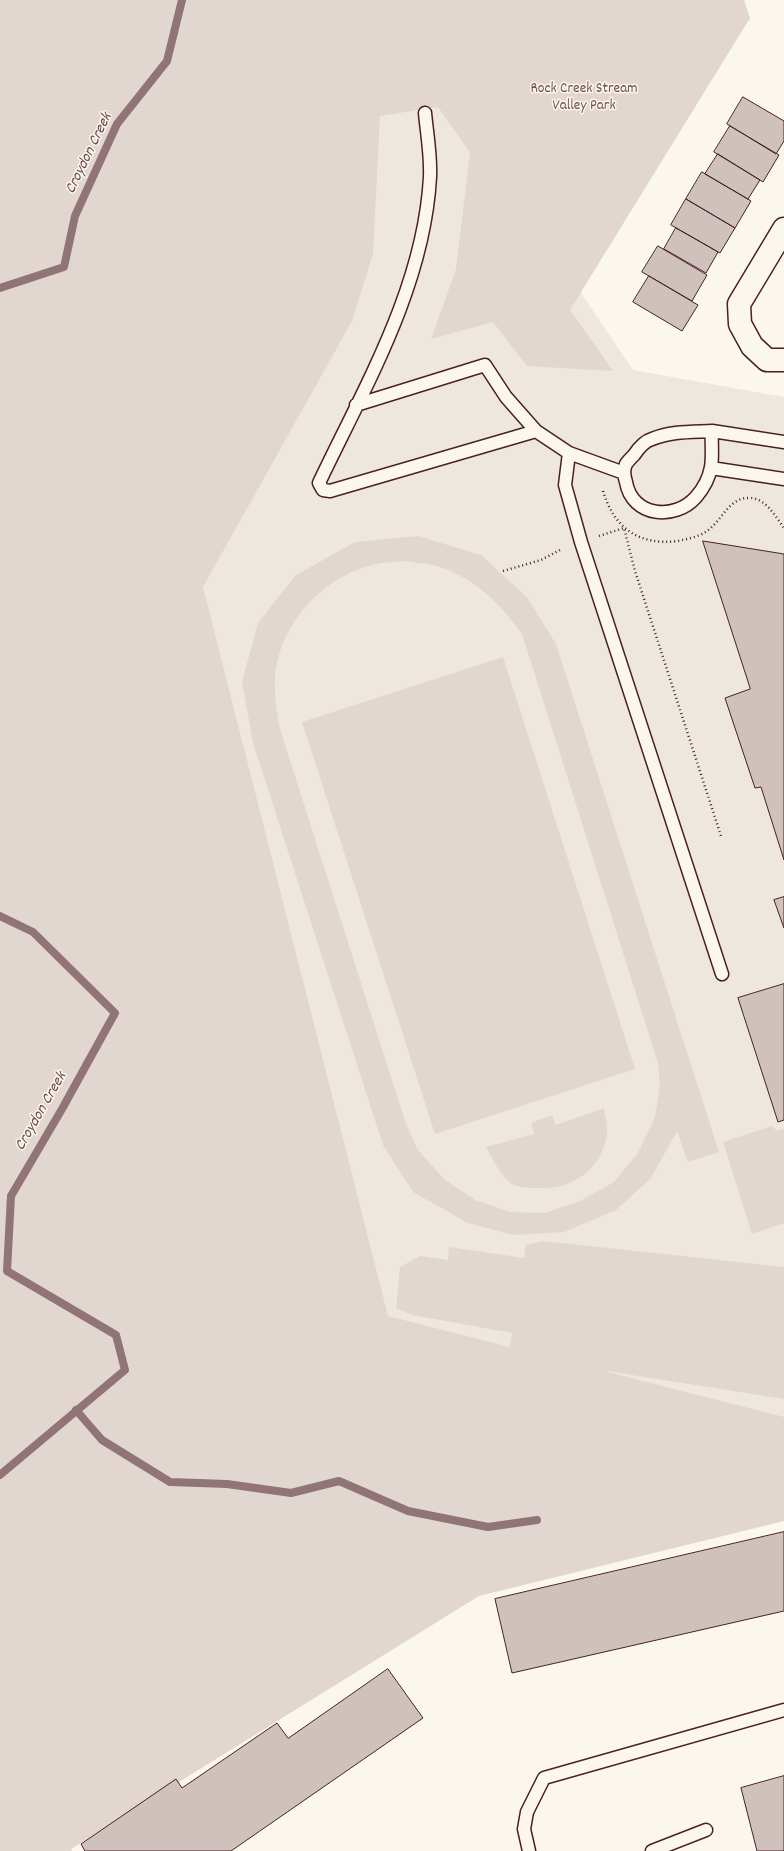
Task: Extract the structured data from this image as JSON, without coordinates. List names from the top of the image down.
{
  "water": ["Croydon Creek"],
  "parks": ["Rock Creek Stream Valley Park"]
}
